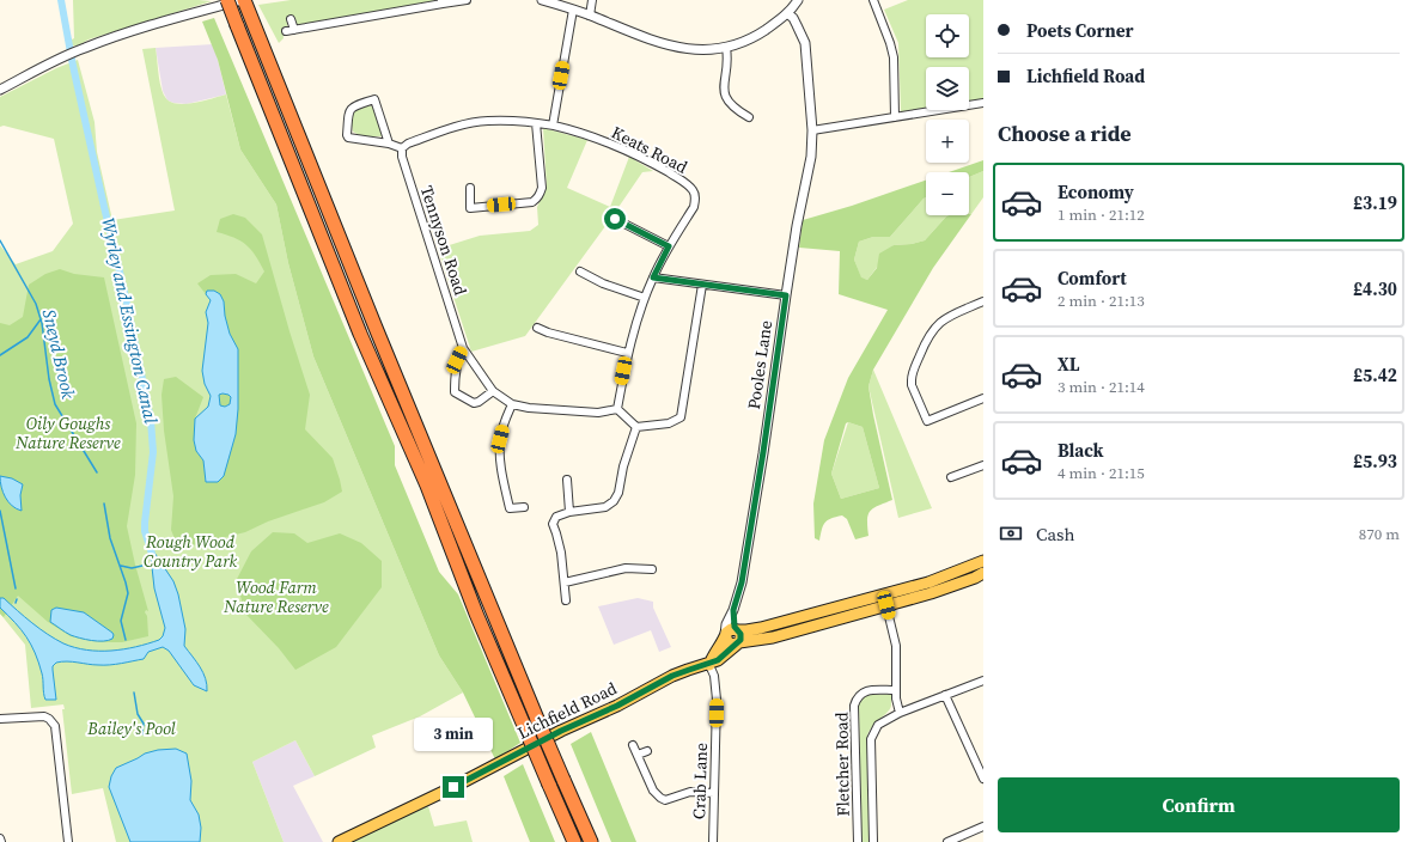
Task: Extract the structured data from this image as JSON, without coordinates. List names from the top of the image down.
{
  "streets": {
    "main road": ["Lichfield Road"],
    "street": [
      "Keats Road",
      "Tennyson Road",
      "Pooles Lane",
      "Fletcher Road",
      "Crab Lane"
    ]
  },
  "crossings": [
    ["Keats Road", "Tennyson Road"],
    ["Pooles Lane", "Lichfield Road"],
    ["Lichfield Road", "Crab Lane"]
  ],
  "water": ["Wyrley and Essington Canal", "Sneyd Brook"],
  "parks": [
    "Oily Goughs Nature Reserve",
    "Rough Wood Country Park",
    "Wood Farm Nature Reserve",
    "Bailey's Pool"
  ],
  "page": {
    "banner": ["Poets Corner", "Lichfield Road"],
    "map_buttons": ["+", "−"],
    "heading": "Choose a ride",
    "list": [
      {
        "name": "Economy",
        "note": "1 min · 21:12",
        "value": "£3.19"
      },
      {
        "name": "Comfort",
        "note": "2 min · 21:13",
        "value": "£4.30"
      },
      {
        "name": "XL",
        "note": "3 min · 21:14",
        "value": "£5.42"
      },
      {
        "name": "Black",
        "note": "4 min · 21:15",
        "value": "£5.93"
      }
    ],
    "pay": ["Cash", "870 m"],
    "bubble": "3 min",
    "buttons": "Confirm"
  }
}
